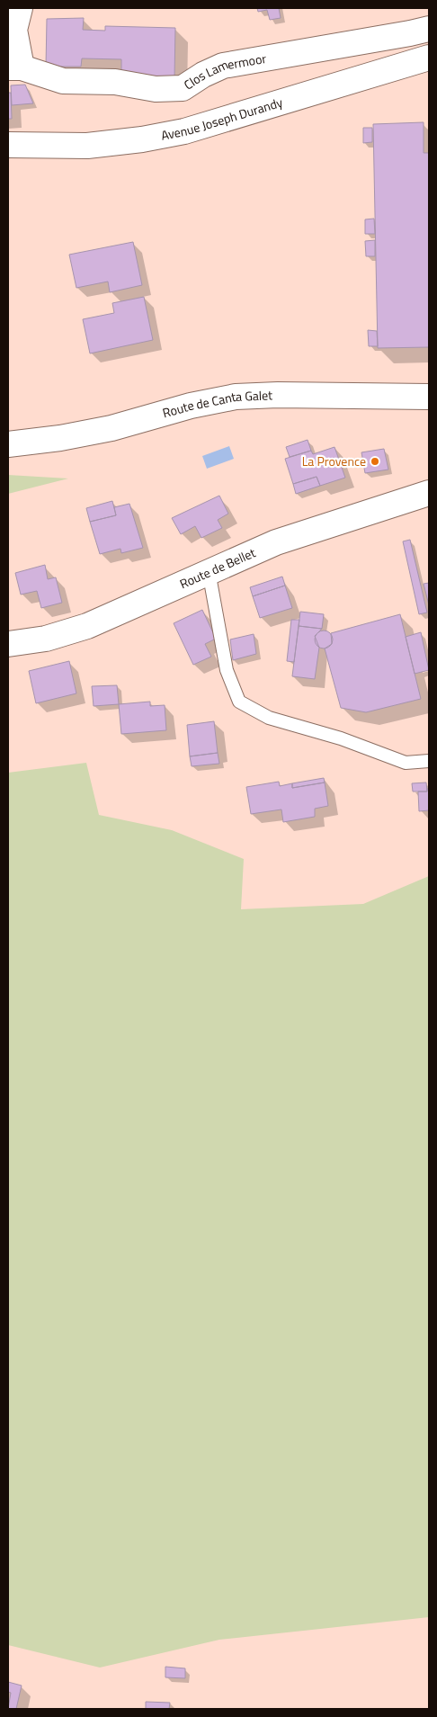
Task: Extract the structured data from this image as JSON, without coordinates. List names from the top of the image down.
{
  "streets": {
    "street": [
      "Clos Lamermoor",
      "Avenue Joseph Durandy",
      "Route de Canta Galet",
      "Route de Bellet"
    ]
  },
  "places": ["La Provence"]
}
